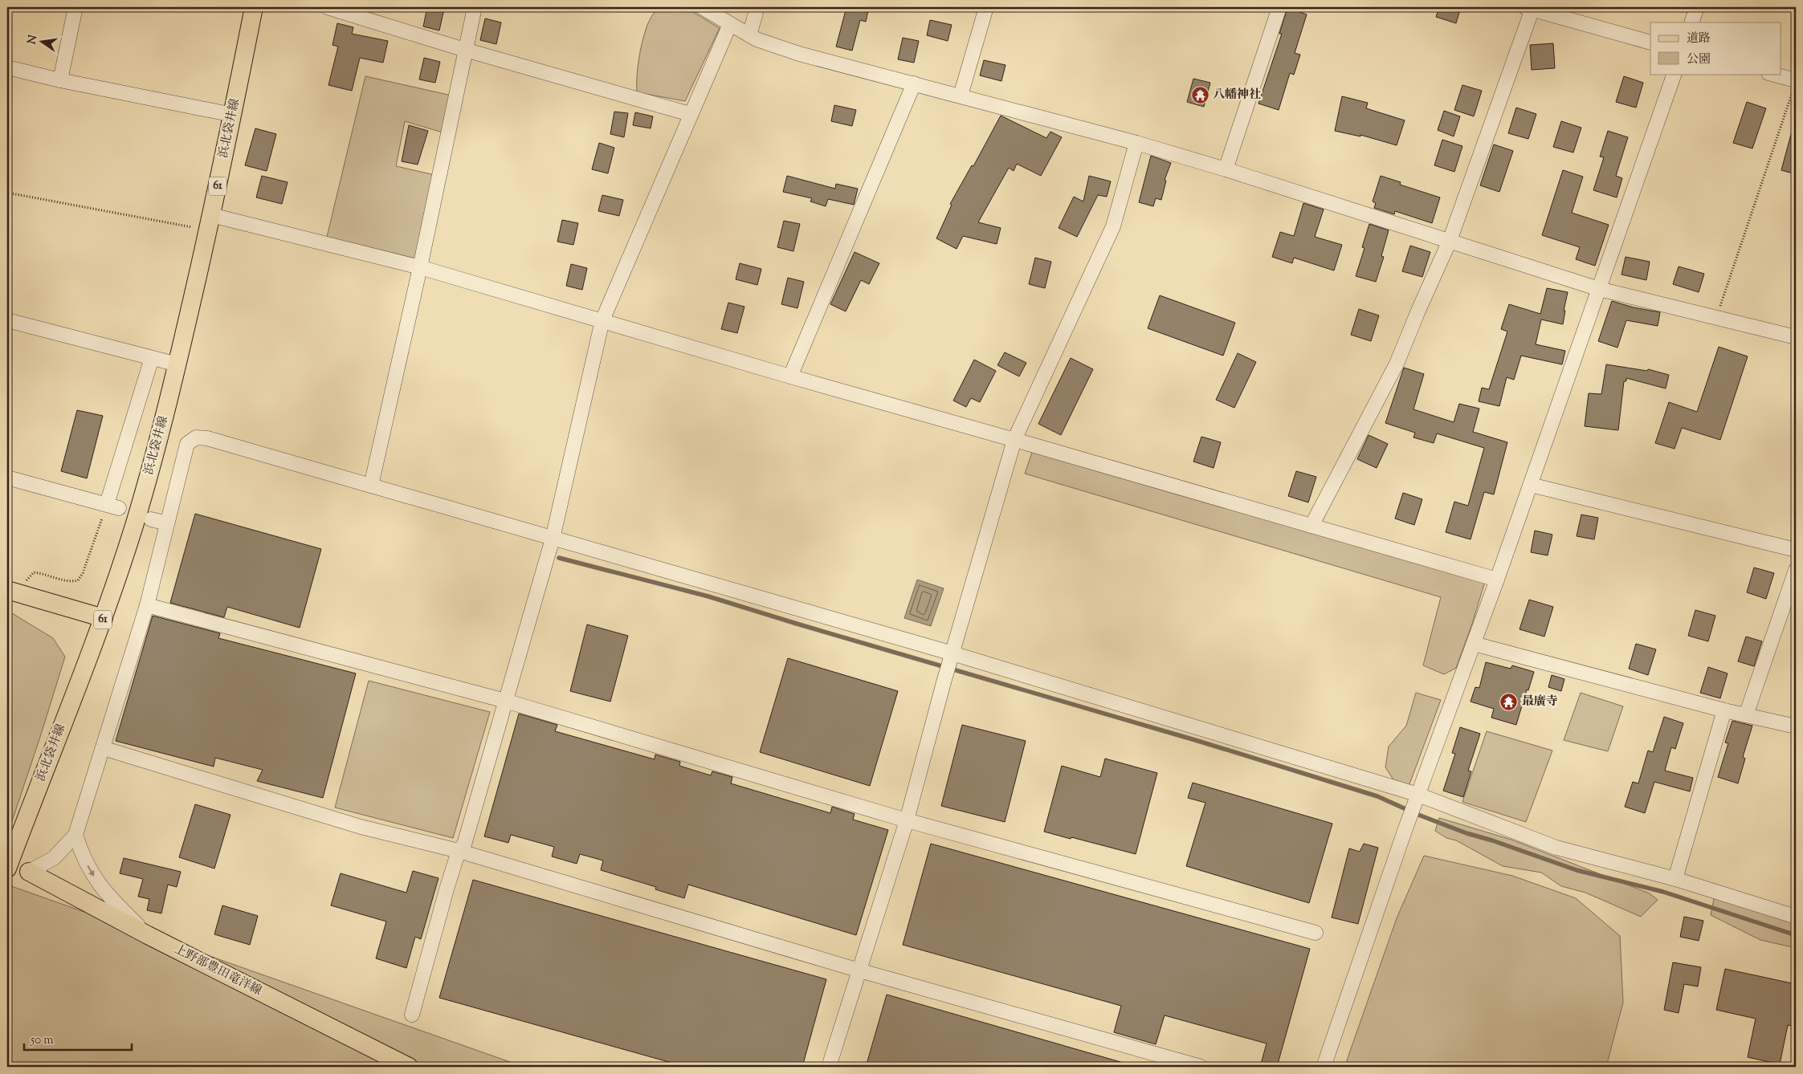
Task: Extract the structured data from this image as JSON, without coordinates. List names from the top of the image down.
{
  "streets": {
    "main road": ["浜北袋井線", "61", "上野部豊田竜洋線"]
  },
  "crossings": [
    ["浜北袋井線", "61"]
  ],
  "places": {
    "temple": ["八幡神社", "最廣寺"]
  },
  "legend": ["道路", "公園"],
  "scale_bar": "50 m",
  "north": "left"
}
